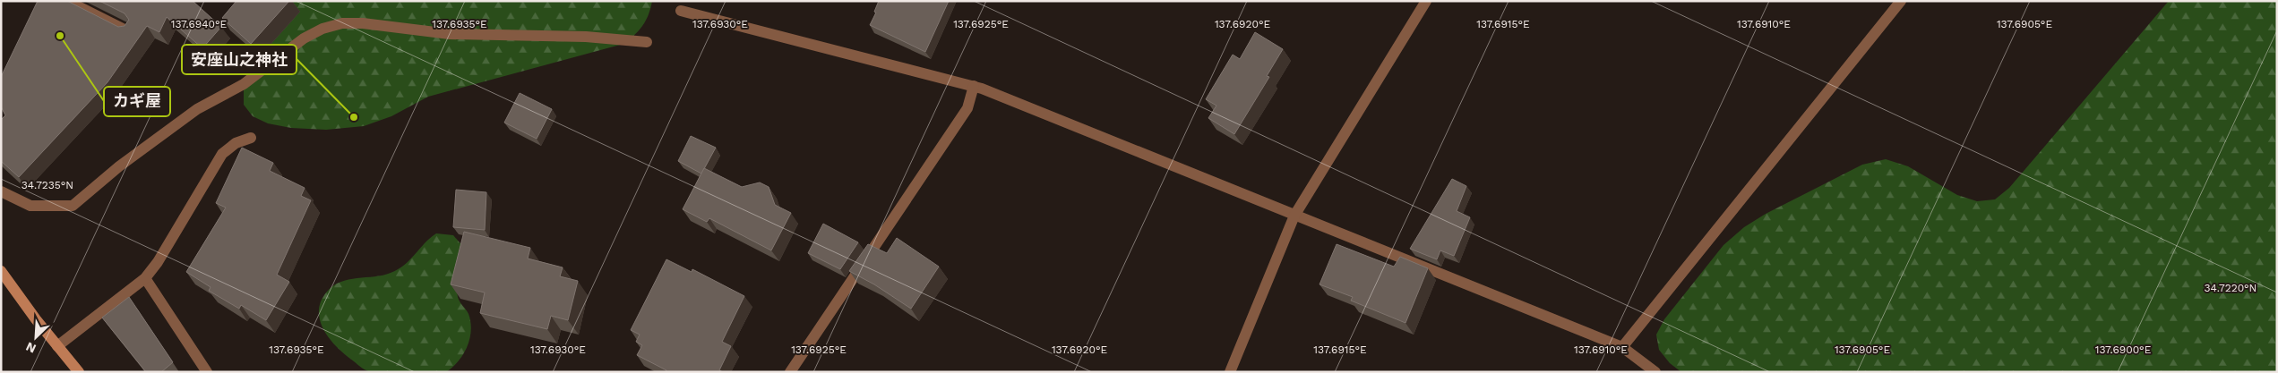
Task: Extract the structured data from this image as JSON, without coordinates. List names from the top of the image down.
{
  "places": ["カギ屋", "安座山之神社"],
  "north": "bottom left",
  "coordinates": [
    "137.6920°E",
    "137.6940°E",
    "137.6935°E",
    "137.6930°E",
    "137.6925°E",
    "137.6915°E",
    "137.6910°E",
    "137.6905°E",
    "34.7235°N",
    "34.7220°N",
    "137.6900°E"
  ]
}
